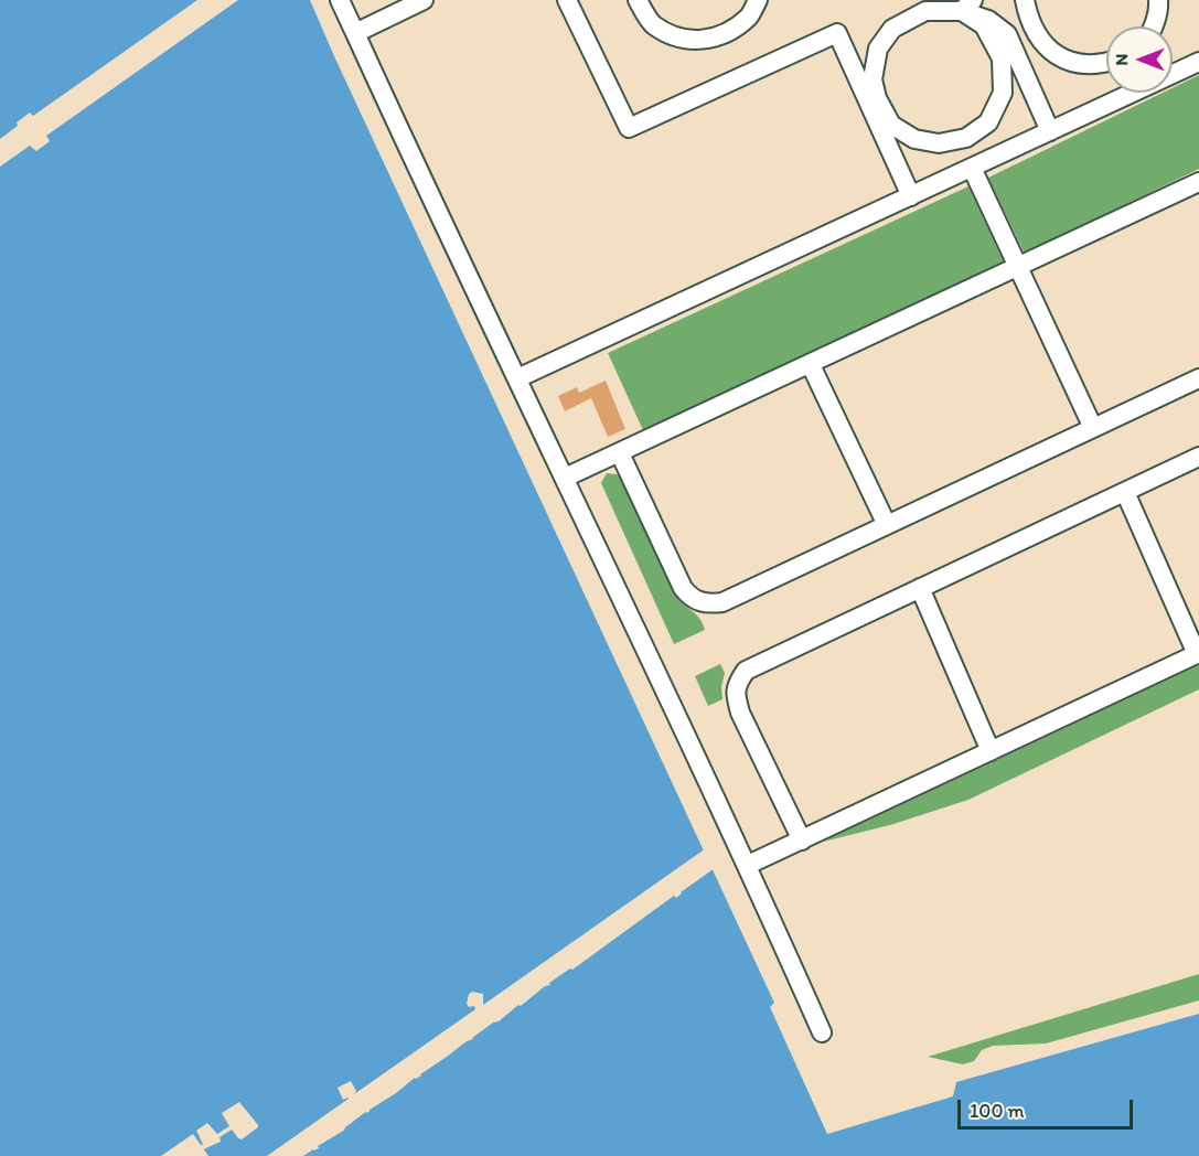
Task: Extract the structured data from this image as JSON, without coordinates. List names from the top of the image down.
{
  "scale_bar": "100 m",
  "north": "left"
}
